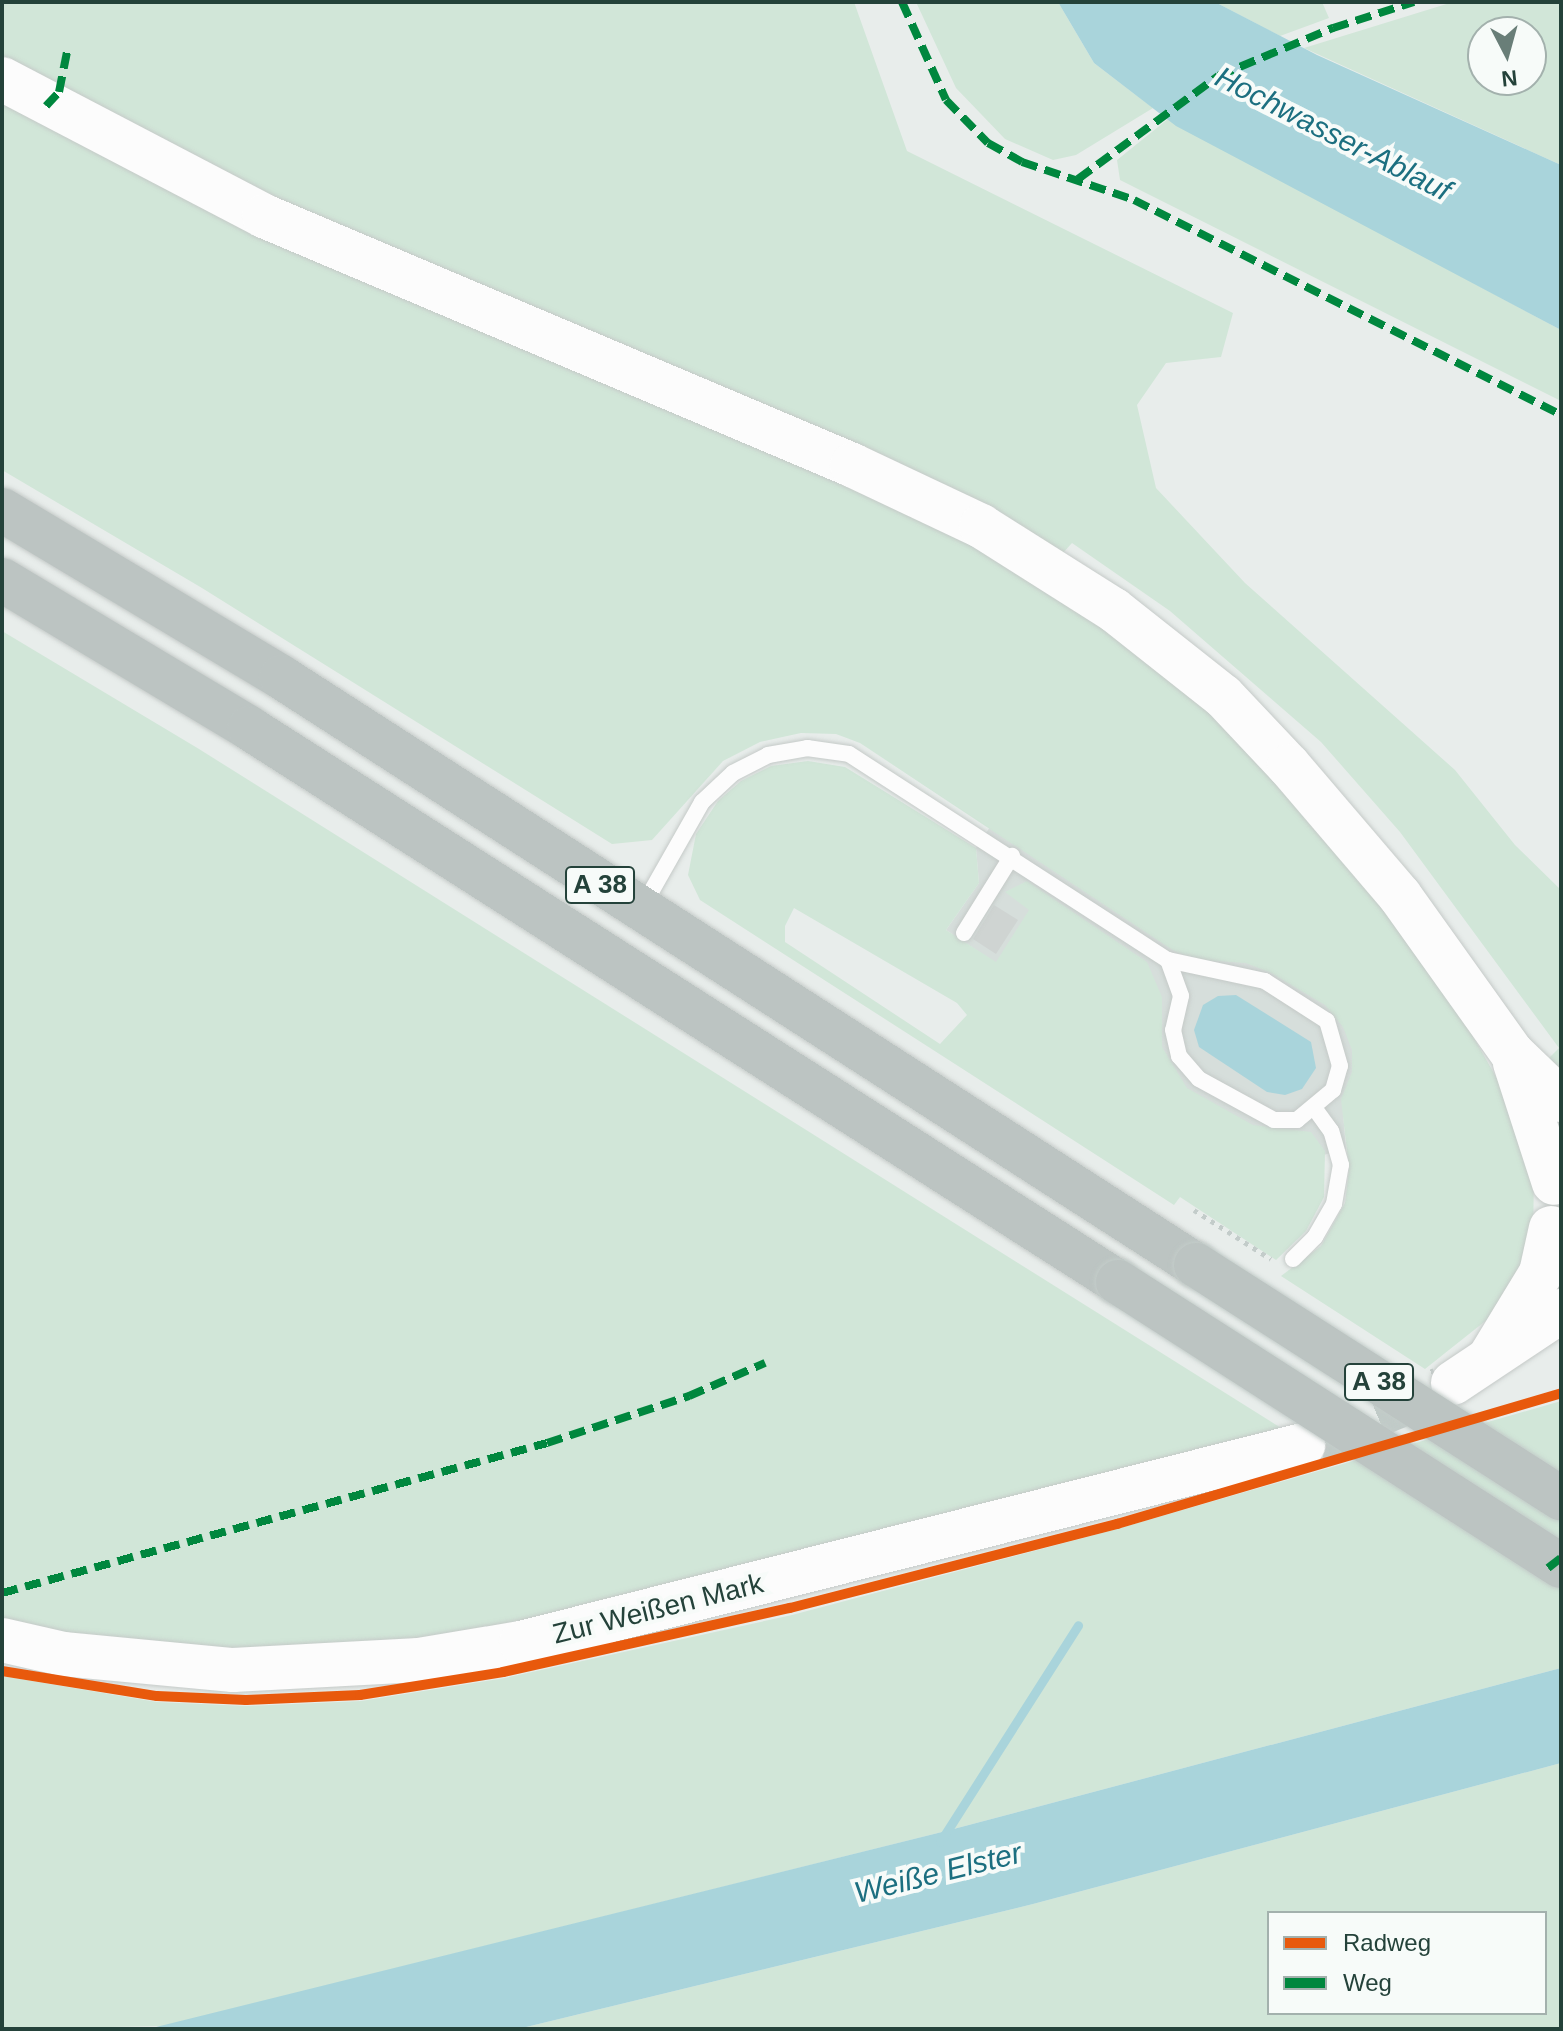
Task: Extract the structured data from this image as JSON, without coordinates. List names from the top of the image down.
{
  "streets": {
    "highway": ["A 38"],
    "main road": ["Zur Weißen Mark"]
  },
  "water": ["Hochwasser-Ablauf", "Weiße Elster"],
  "legend": ["Radweg", "Weg"],
  "north": "bottom"
}
